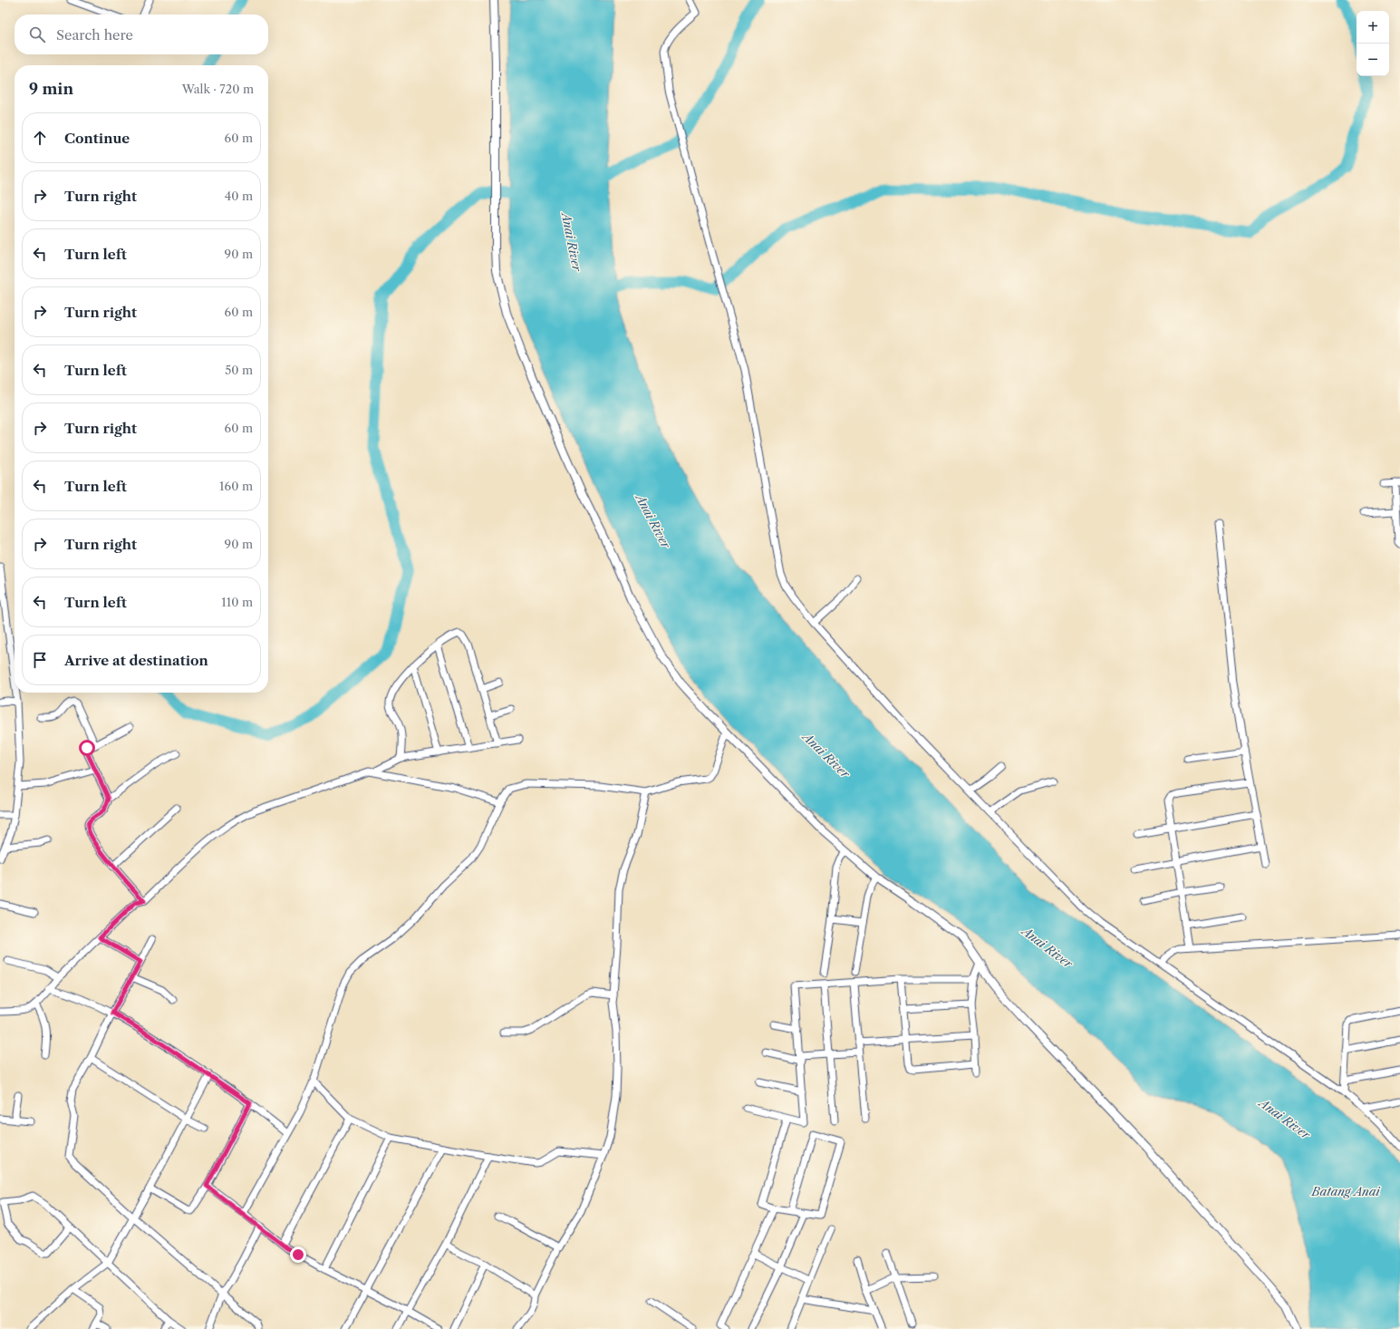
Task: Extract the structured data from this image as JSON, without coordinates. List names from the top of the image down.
{
  "water": ["Anai River", "Batang Anai"],
  "page": {
    "map_buttons": ["+", "−"],
    "search": "Search here",
    "heading": ["9 min", "Walk · 720 m"],
    "list": [
      ["Continue", "60 m"],
      ["Turn right", "40 m"],
      ["Turn left", "90 m"],
      ["Turn right", "60 m"],
      ["Turn left", "50 m"],
      ["Turn right", "60 m"],
      ["Turn left", "160 m"],
      ["Turn right", "90 m"],
      ["Turn left", "110 m"],
      "Arrive at destination"
    ]
  }
}
